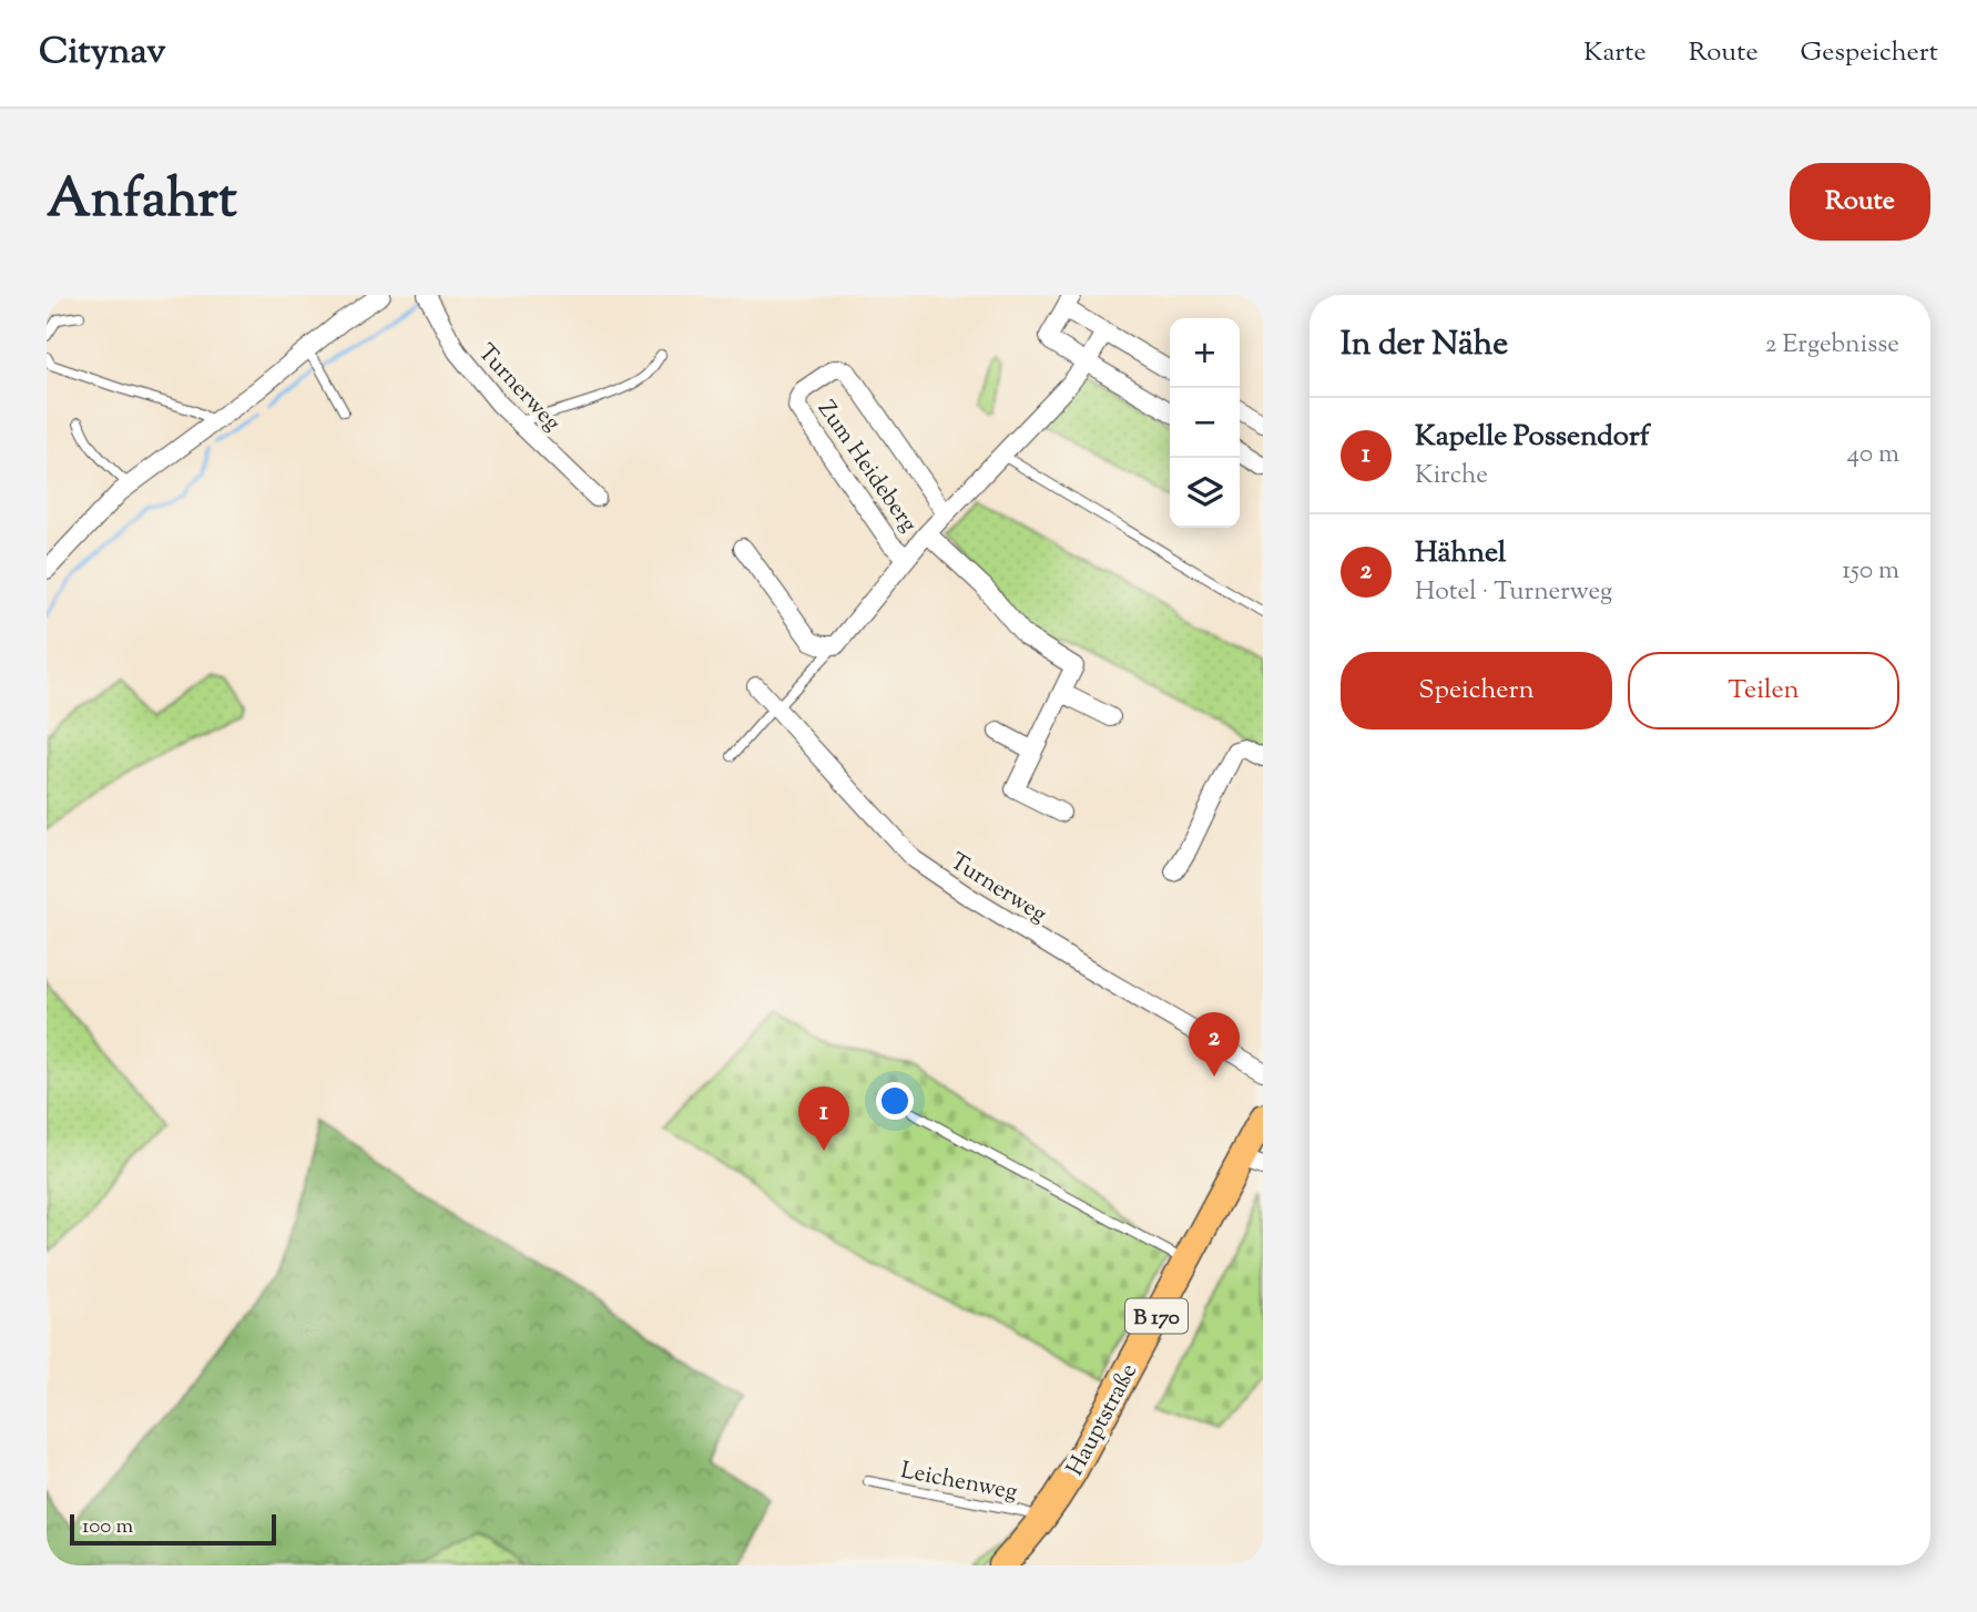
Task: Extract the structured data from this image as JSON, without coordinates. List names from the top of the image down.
{
  "streets": {
    "main road": ["B 170", "Hauptstraße"],
    "street": ["Turnerweg", "Zum Heideberg"],
    "lane": ["Leichenweg"]
  },
  "crossings": [
    ["Hauptstraße", "Leichenweg"]
  ],
  "scale_bar": "100 m",
  "page": {
    "header": "Citynav",
    "nav": ["Karte", "Route", "Gespeichert"],
    "title": "Anfahrt",
    "buttons": [
      "Route",
      ["Speichern", "Teilen"]
    ],
    "heading": ["In der Nähe", "2 Ergebnisse"],
    "map_buttons": ["+", "−"],
    "list": [
      {
        "mark": "1",
        "name": "Kapelle Possendorf",
        "note": "Kirche",
        "value": "40 m"
      },
      {
        "mark": "2",
        "name": "Hähnel",
        "note": "Hotel · Turnerweg",
        "value": "150 m"
      }
    ],
    "pins": ["2", "1"],
    "scale": "100 m"
  }
}
